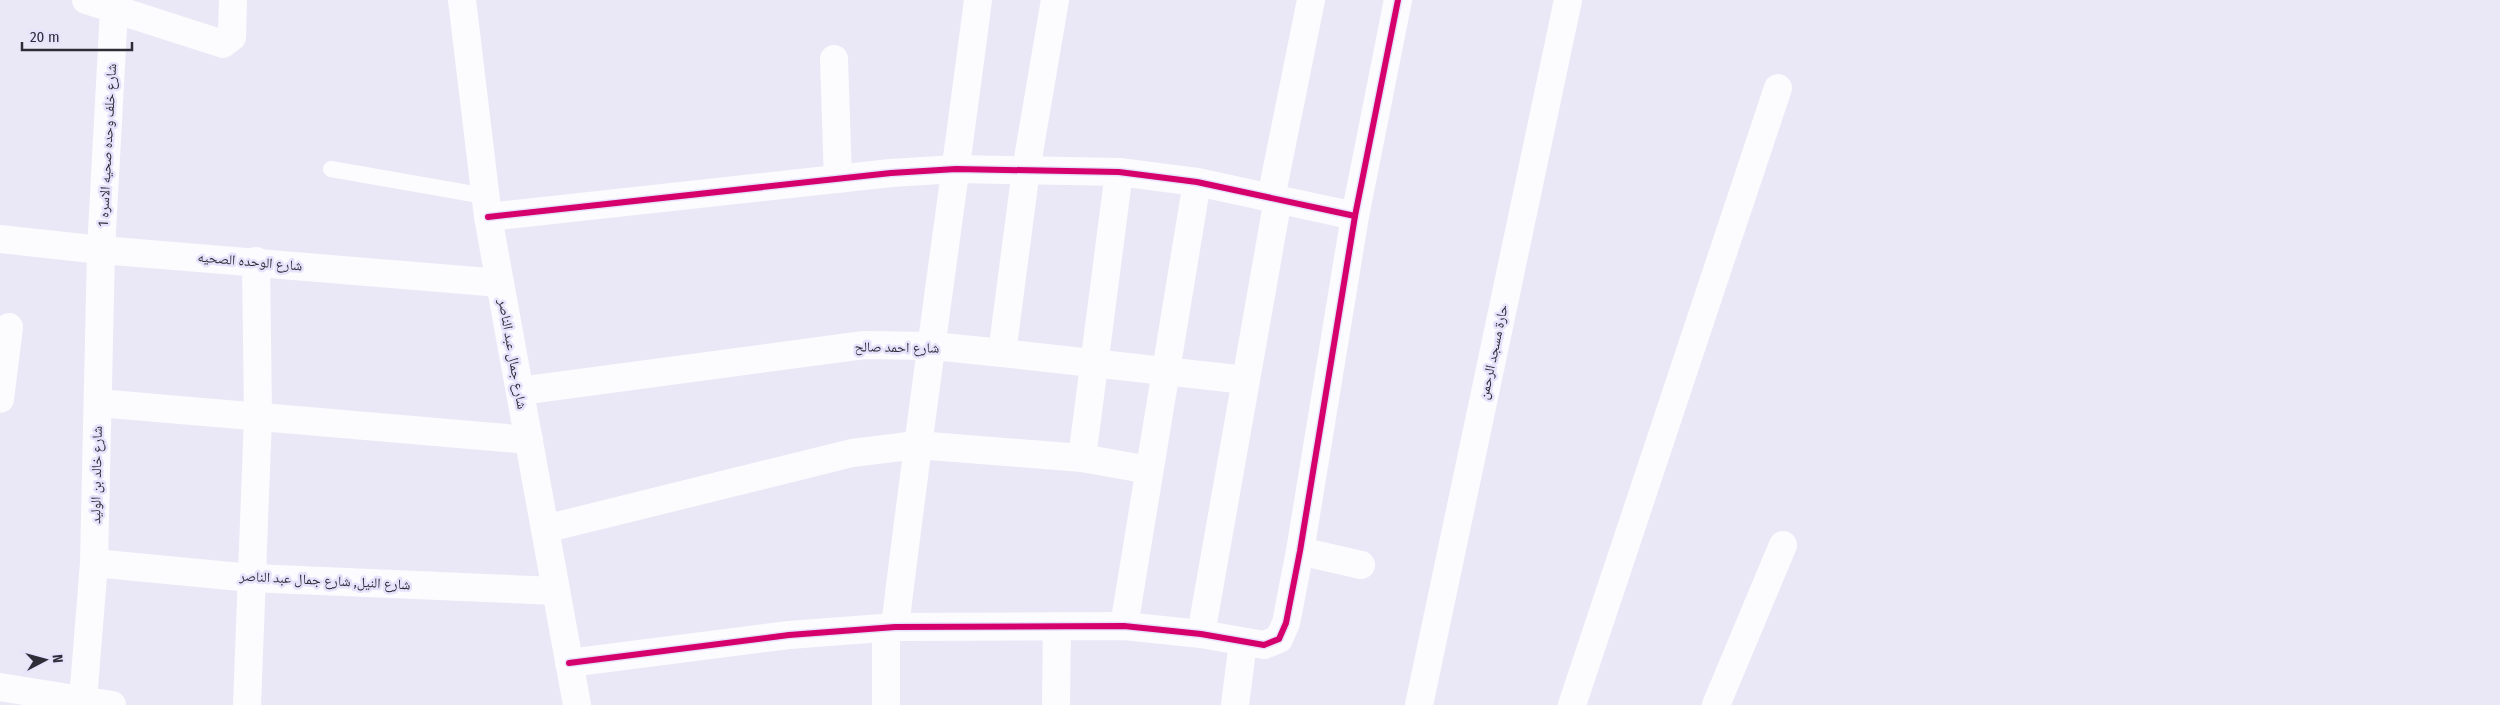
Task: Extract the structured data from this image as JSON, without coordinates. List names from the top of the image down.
{
  "streets": {
    "street": [
      "شارع خلف وحده صحيه الاسره 1",
      "شارع الوحده الصحيه",
      "شارع احمد صالح",
      "حارة مسجد الرحمن",
      "شارع جمال عبد الناصر",
      "شارع خالد بن الوليد",
      "شارع النيل, شارع جمال عبد الناصر"
    ]
  },
  "crossings": [
    ["شارع خلف وحده صحيه الاسره 1", "شارع الوحده الصحيه"],
    ["شارع خلف وحده صحيه الاسره 1", "شارع خالد بن الوليد"],
    ["شارع الوحده الصحيه", "شارع جمال عبد الناصر"],
    ["شارع الوحده الصحيه", "شارع خالد بن الوليد"],
    ["شارع احمد صالح", "شارع جمال عبد الناصر"],
    ["شارع جمال عبد الناصر", "شارع النيل, شارع جمال عبد الناصر"],
    ["شارع خالد بن الوليد", "شارع النيل, شارع جمال عبد الناصر"]
  ],
  "scale_bar": "20 m",
  "north": "right"
}
